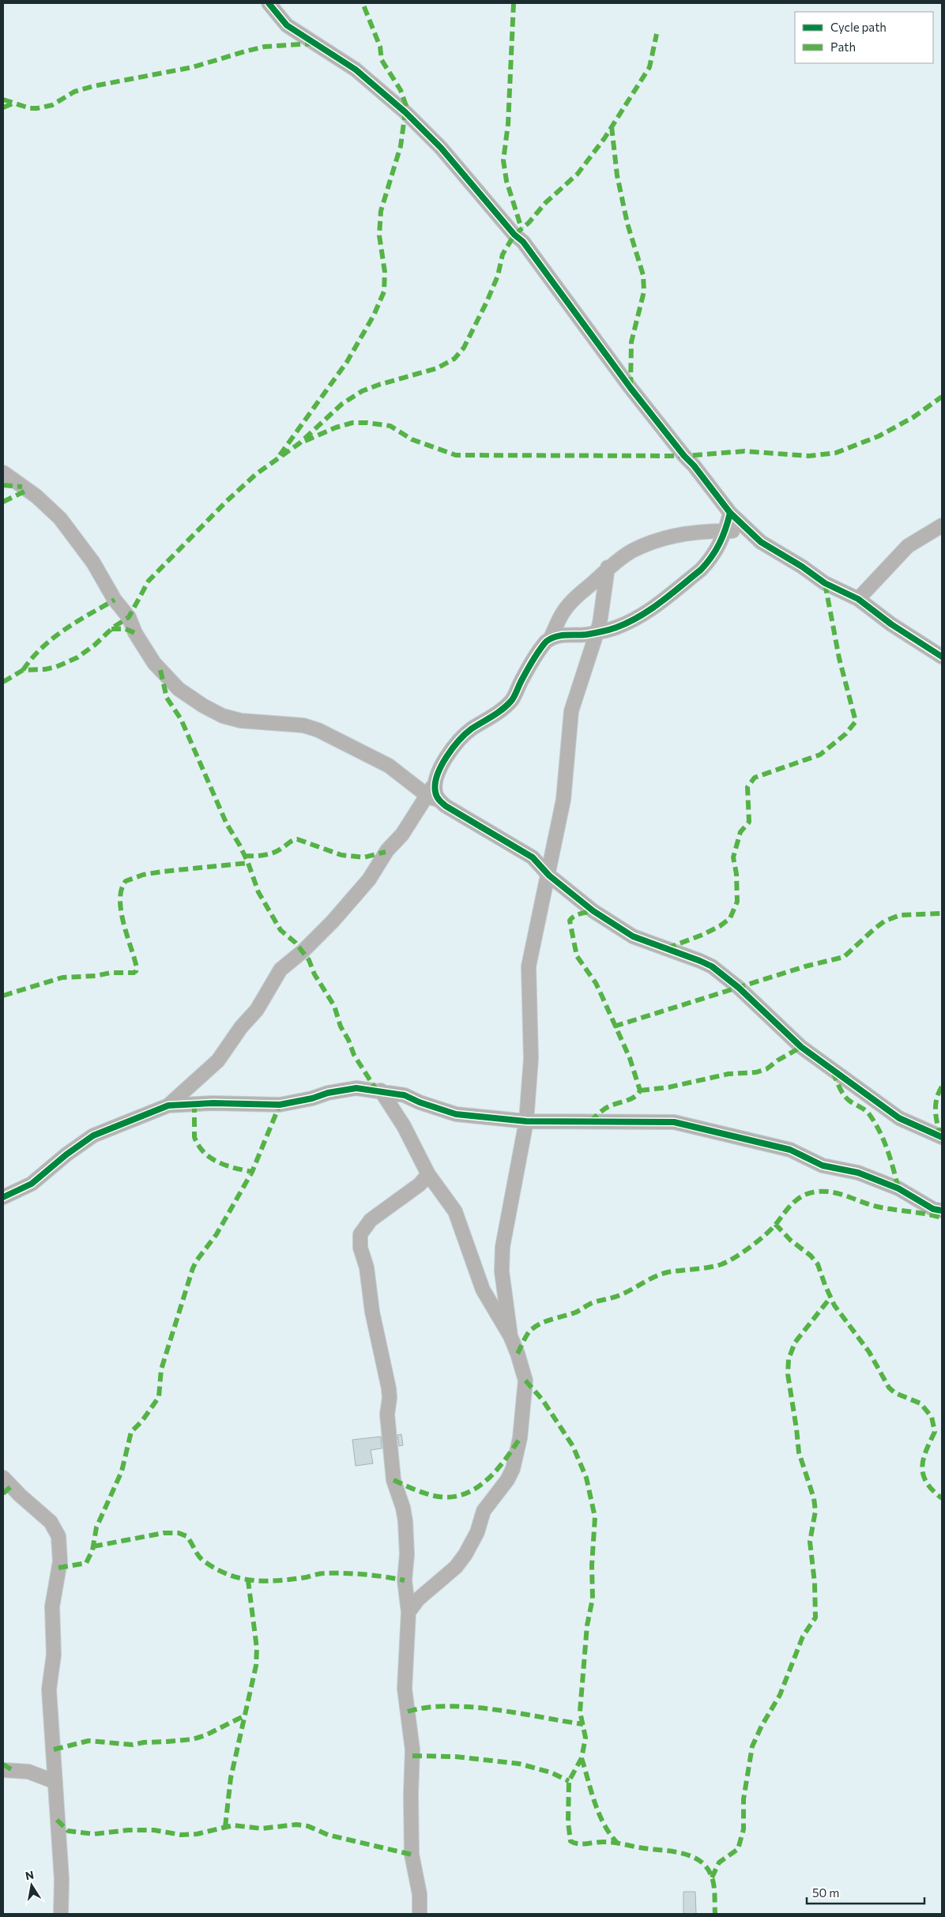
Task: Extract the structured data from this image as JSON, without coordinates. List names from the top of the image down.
{
  "legend": ["Cycle path", "Path"],
  "scale_bar": "50 m",
  "north": "top"
}
